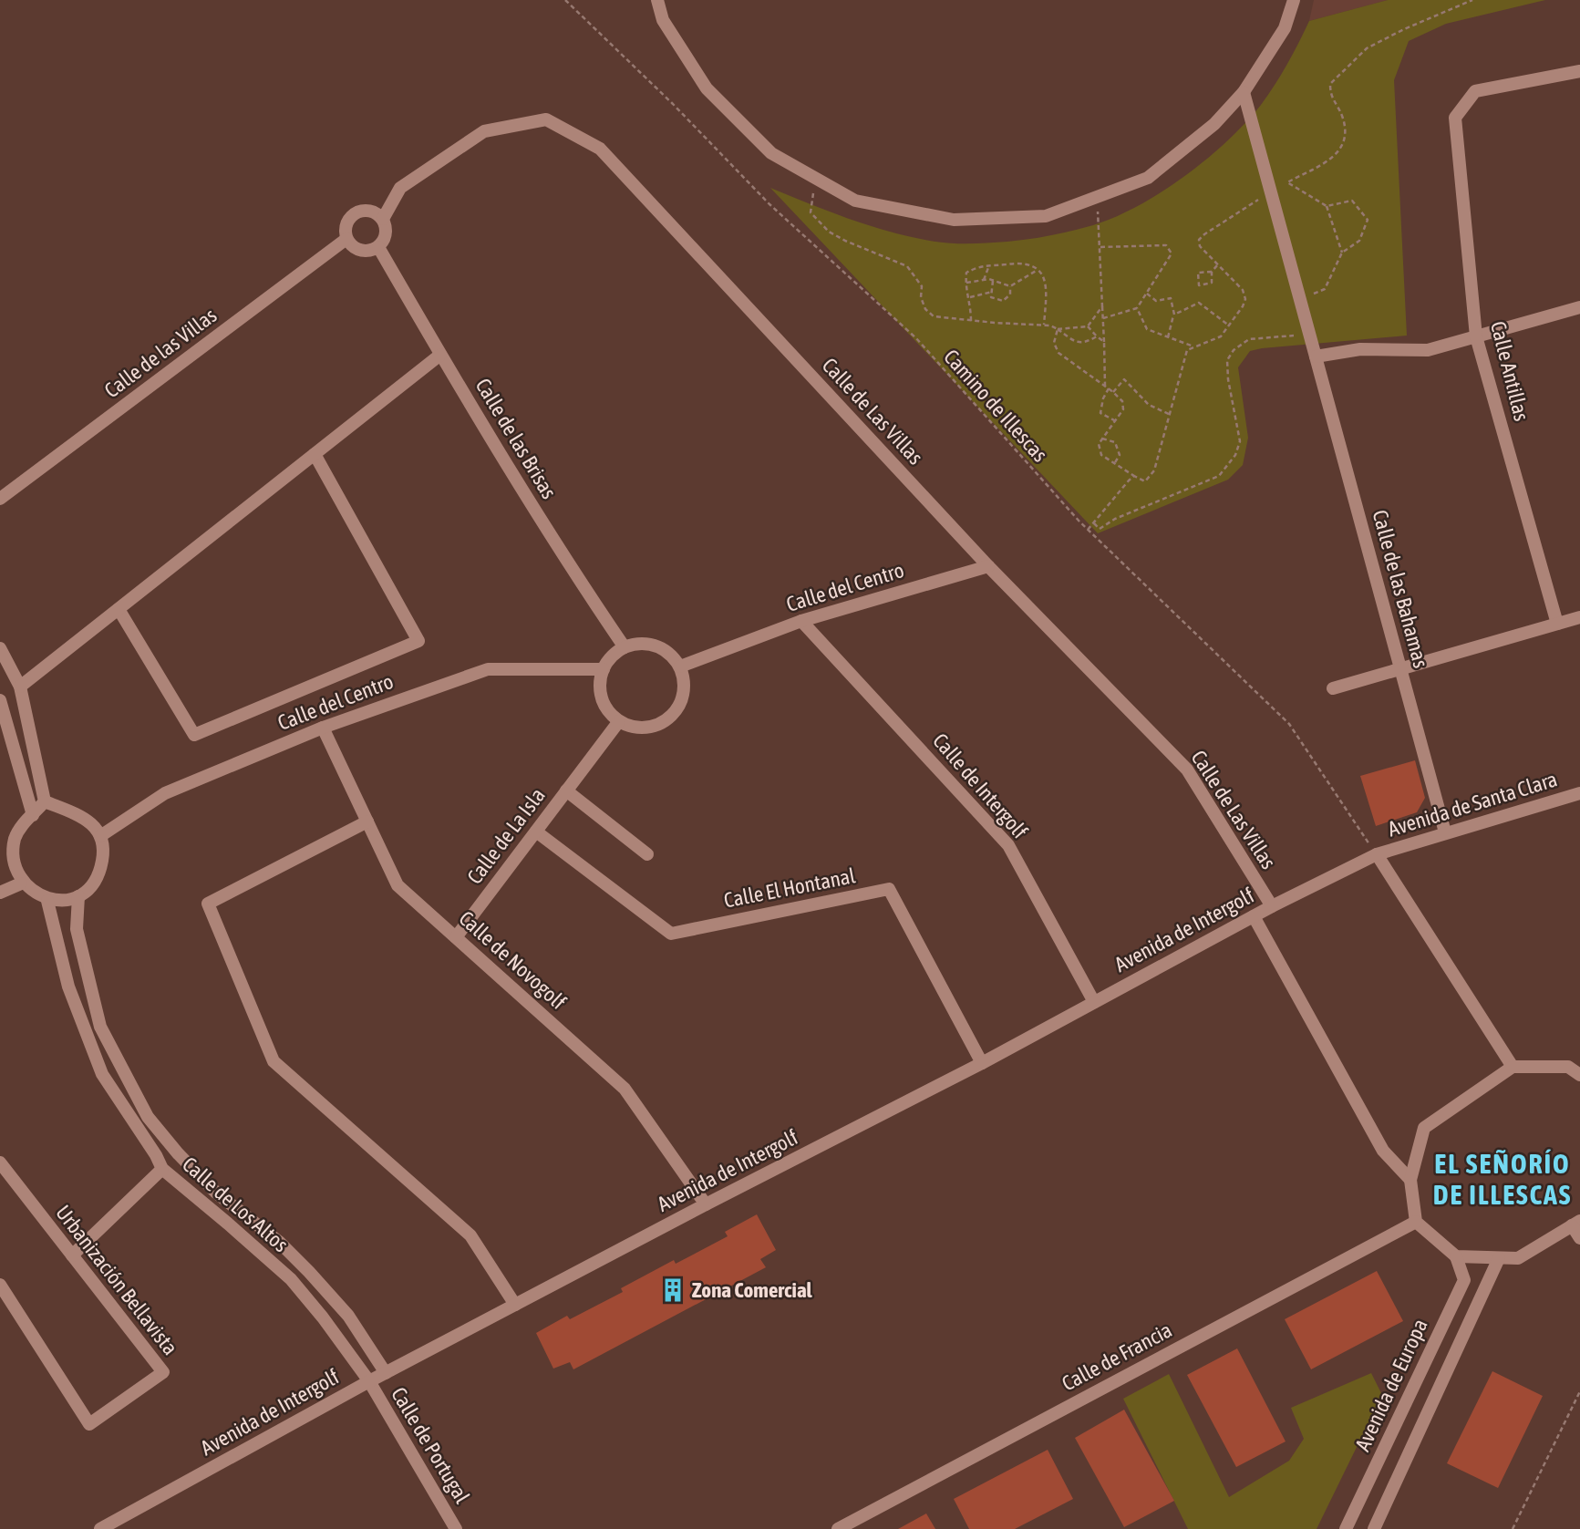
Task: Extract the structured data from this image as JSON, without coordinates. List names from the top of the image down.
{
  "streets": {
    "street": [
      "Calle de las Villas",
      "Calle Antillas",
      "Calle de Las Villas",
      "Calle de las Brisas",
      "Calle del Centro",
      "Calle de las Bahamas",
      "Calle de Intergolf",
      "Avenida de Santa Clara",
      "Calle de La Isla",
      "Calle El Hontanal",
      "Avenida de Intergolf",
      "Calle de Novogolf",
      "Calle de Los Altos",
      "Urbanización Bellavista",
      "Calle de Francia",
      "Avenida de Europa",
      "Calle de Portugal"
    ],
    "path": ["Camino de Illescas"]
  },
  "crossings": [
    ["Calle de las Villas", "Calle de Las Villas"],
    ["Calle de las Villas", "Calle de las Brisas"],
    ["Camino de Illescas", "Avenida de Santa Clara"],
    ["Camino de Illescas", "Avenida de Intergolf"],
    ["Calle de Las Villas", "Calle de las Brisas"],
    ["Calle de Las Villas", "Calle del Centro"],
    ["Calle de Las Villas", "Avenida de Intergolf"],
    ["Calle de las Brisas", "Calle del Centro"],
    ["Calle de las Brisas", "Calle de La Isla"],
    ["Calle del Centro", "Calle de Intergolf"],
    ["Calle del Centro", "Calle de La Isla"],
    ["Calle del Centro", "Calle de Novogolf"],
    ["Calle del Centro", "Calle de Los Altos"],
    ["Calle de las Bahamas", "Avenida de Santa Clara"],
    ["Calle de Intergolf", "Avenida de Intergolf"],
    ["Avenida de Santa Clara", "Avenida de Intergolf"],
    ["Calle de La Isla", "Calle El Hontanal"],
    ["Calle de La Isla", "Calle de Novogolf"],
    ["Calle El Hontanal", "Avenida de Intergolf"],
    ["Avenida de Intergolf", "Calle de Novogolf"],
    ["Avenida de Intergolf", "Calle de Los Altos"],
    ["Avenida de Intergolf", "Calle de Portugal"],
    ["Calle de Los Altos", "Calle de Portugal"]
  ],
  "districts": ["EL SEÑORÍO DE ILLESCAS"],
  "places": {
    "building": ["Zona Comercial"]
  }
}
